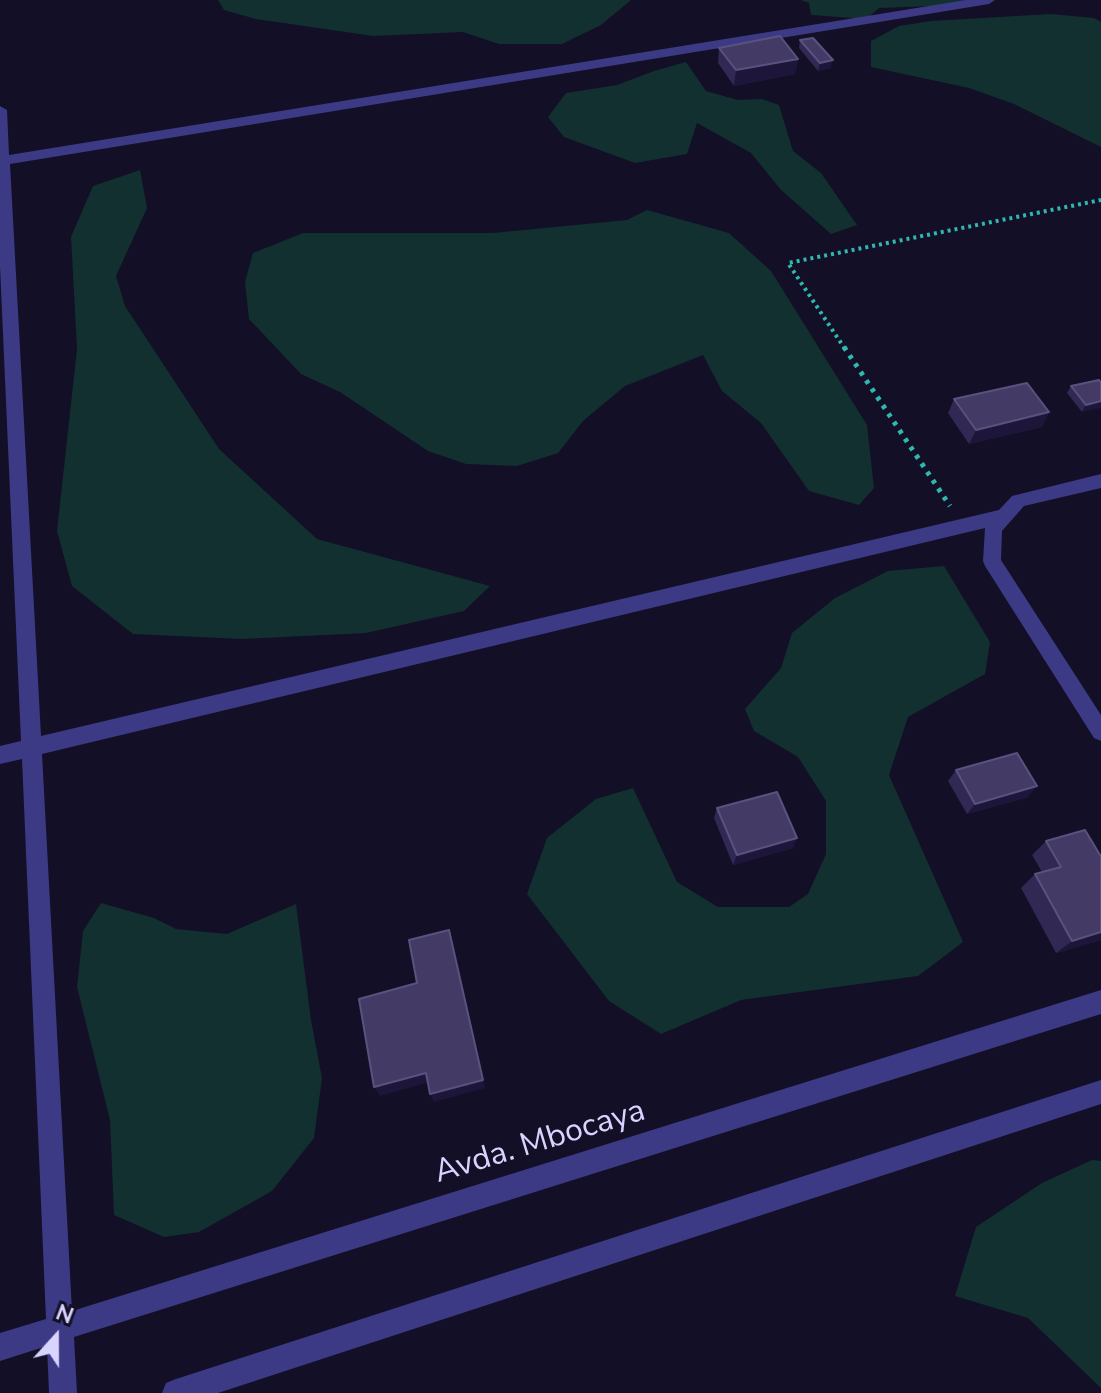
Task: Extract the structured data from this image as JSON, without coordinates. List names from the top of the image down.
{
  "streets": {
    "street": ["Avda. Mbocaya"]
  },
  "north": "top"
}
